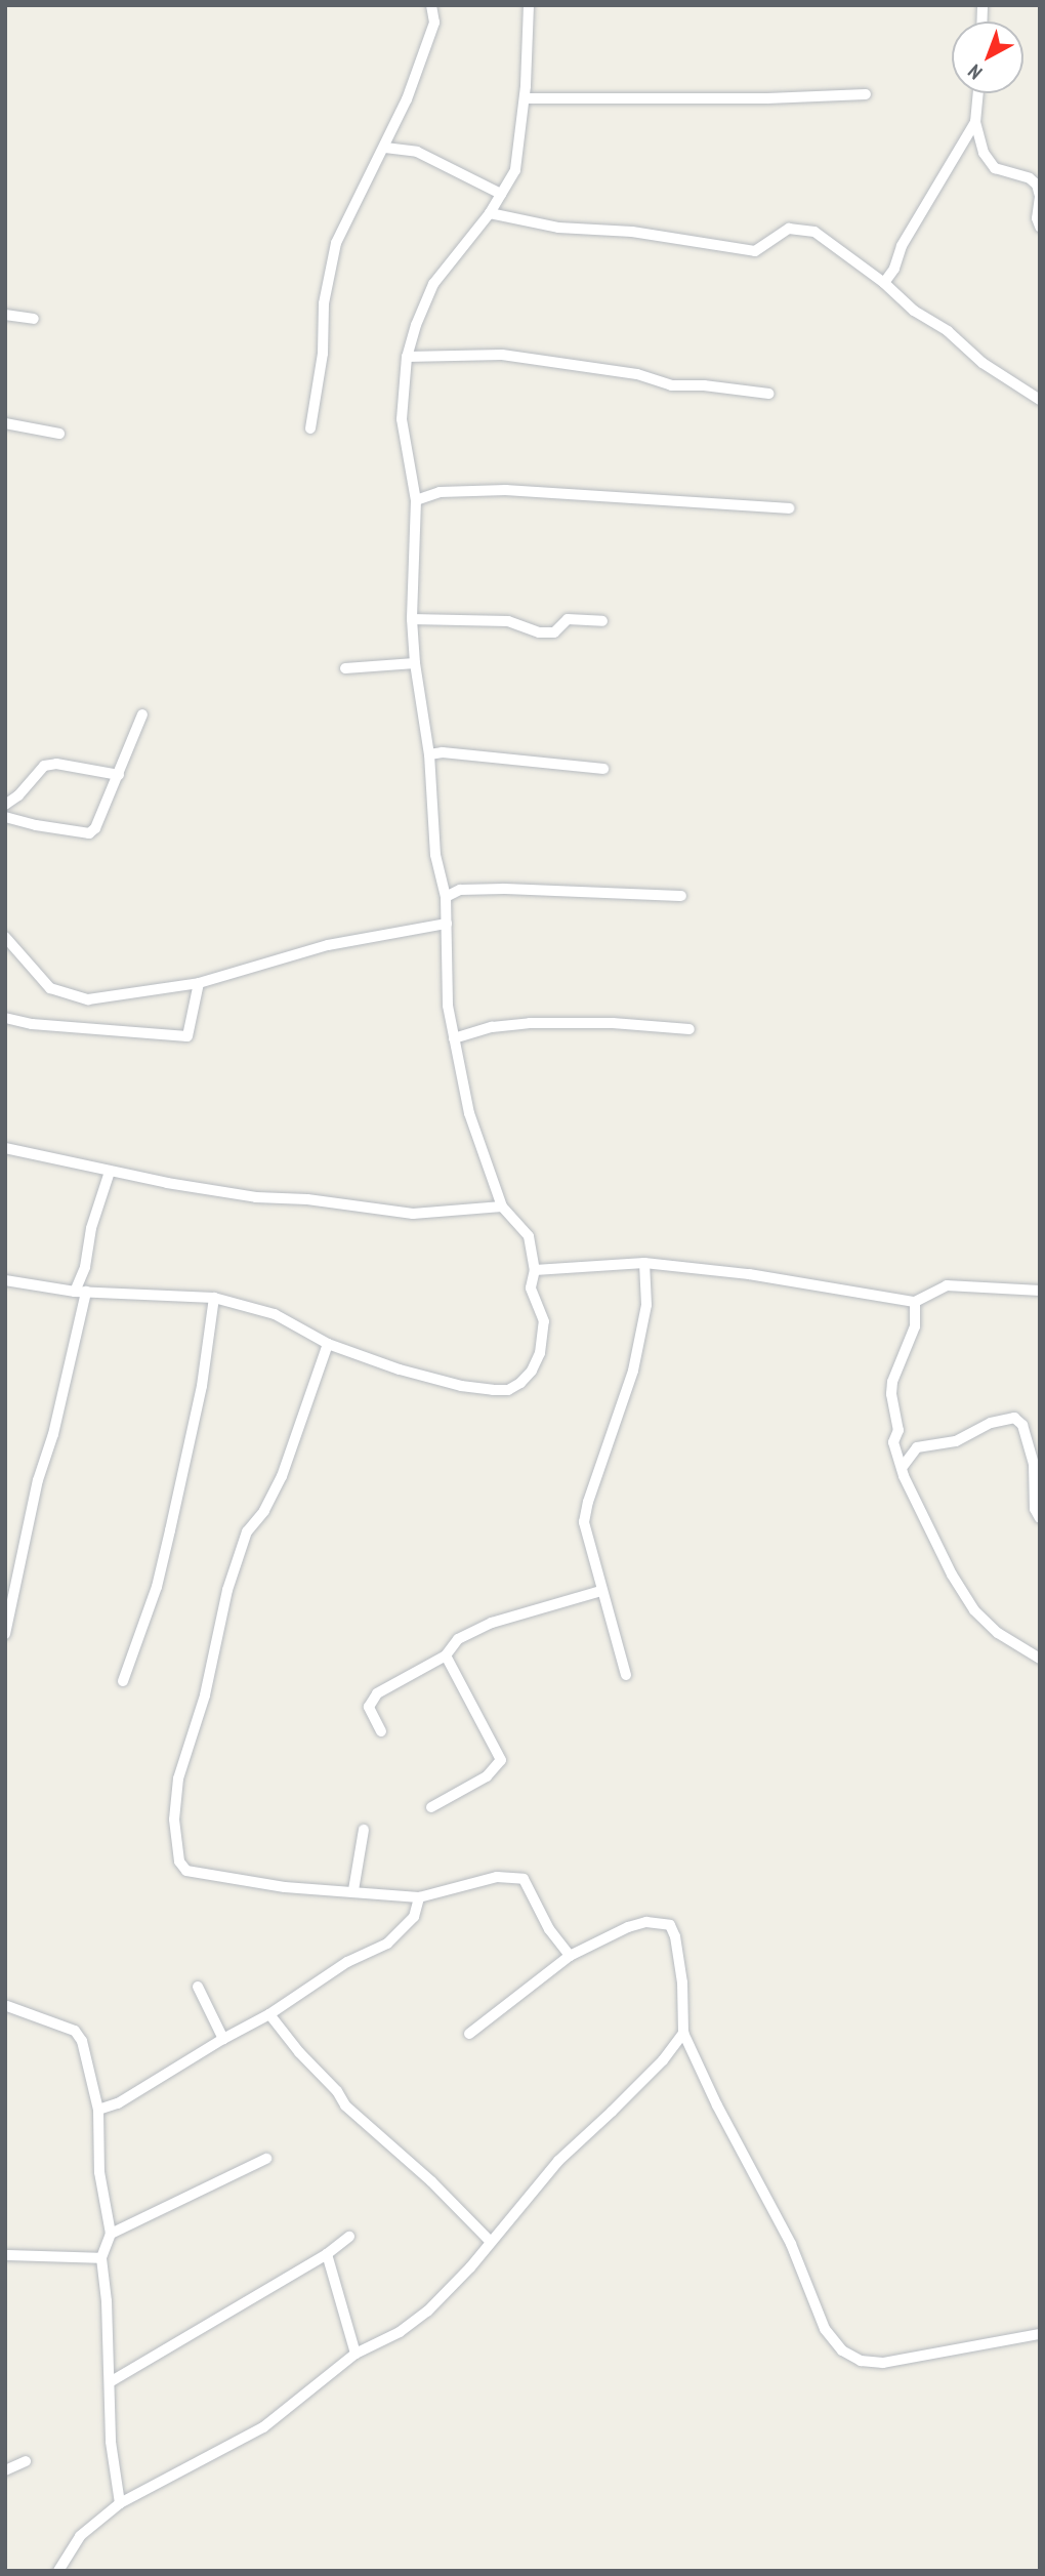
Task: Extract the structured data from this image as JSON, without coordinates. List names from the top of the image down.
{
  "north": "bottom left"
}
